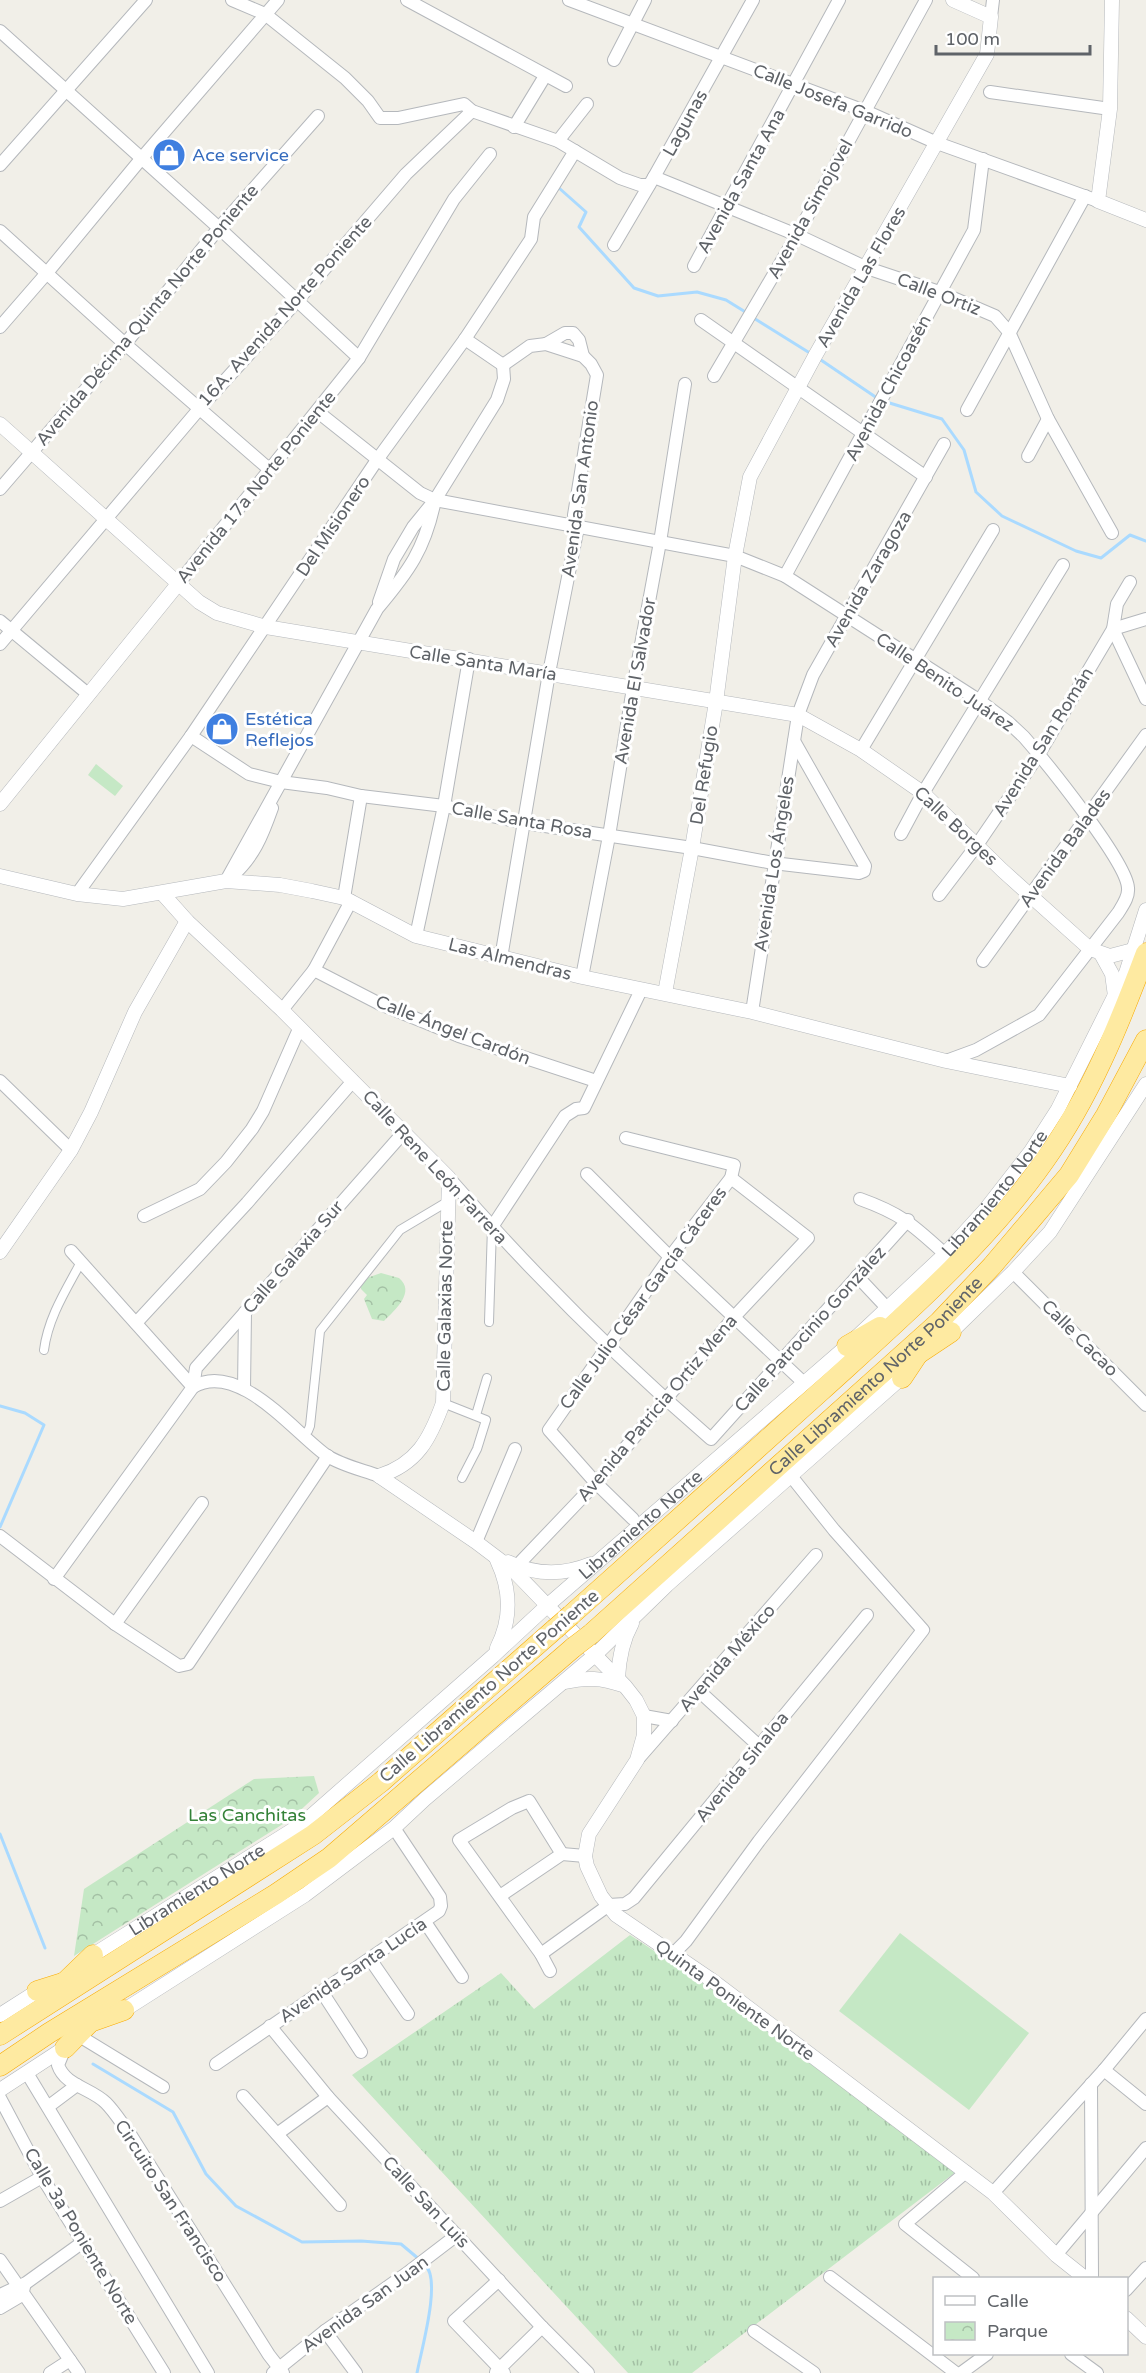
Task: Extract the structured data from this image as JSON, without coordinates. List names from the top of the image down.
{
  "streets": {
    "highway": ["Calle Libramiento Norte Poniente"],
    "street": [
      "Calle Josefa Garrido",
      "Lagunas",
      "Avenida Santa Ana",
      "Avenida Simojovel",
      "Avenida Las Flores",
      "Calle Ortiz",
      "16A. Avenida Norte Poniente",
      "Avenida Décima Quinta Norte Poniente",
      "Avenida Chicoasén",
      "Avenida 17a Norte Poniente",
      "Avenida San Antonio",
      "Del Misionero",
      "Avenida Zaragoza",
      "Calle Santa María",
      "Avenida El Salvador",
      "Calle Benito Juárez",
      "Avenida San Román",
      "Del Refugio",
      "Calle Santa Rosa",
      "Calle Borges",
      "Avenida Balades",
      "Avenida Los Ángeles",
      "Las Almendras",
      "Calle Ángel Cardón",
      "Calle Rene León Farrera",
      "Libramiento Norte",
      "Calle Galaxia Sur",
      "Calle Julio César García Cáceres",
      "Calle Galaxias Norte",
      "Calle Patrocinio González",
      "Calle Cacao",
      "Avenida Patricia Ortiz Mena",
      "Avenida México",
      "Avenida Sinaloa",
      "Avenida Santa Lucía",
      "Quinta Poniente Norte",
      "Circuito San Francisco",
      "Calle San Luis",
      "Calle 3a Poniente Norte",
      "Avenida San Juan"
    ]
  },
  "crossings": [
    ["Calle Josefa Garrido", "Lagunas"],
    ["Calle Josefa Garrido", "Avenida Santa Ana"],
    ["Calle Josefa Garrido", "Avenida Simojovel"],
    ["Calle Josefa Garrido", "Avenida Las Flores"],
    ["Calle Josefa Garrido", "Avenida Chicoasén"],
    ["Lagunas", "Calle Ortiz"],
    ["Avenida Santa Ana", "Calle Ortiz"],
    ["Avenida Simojovel", "Calle Ortiz"],
    ["Avenida Las Flores", "Calle Ortiz"],
    ["Avenida Las Flores", "Calle Benito Juárez"],
    ["Avenida Las Flores", "Del Refugio"],
    ["Calle Ortiz", "16A. Avenida Norte Poniente"],
    ["Calle Ortiz", "Avenida Chicoasén"],
    ["Calle Ortiz", "Del Misionero"],
    ["16A. Avenida Norte Poniente", "Calle Santa María"],
    ["Avenida Décima Quinta Norte Poniente", "Calle Santa María"],
    ["Avenida Chicoasén", "Calle Benito Juárez"],
    ["Avenida 17a Norte Poniente", "Calle Santa María"],
    ["Avenida San Antonio", "Calle Santa María"],
    ["Avenida San Antonio", "Calle Benito Juárez"],
    ["Avenida San Antonio", "Calle Santa Rosa"],
    ["Avenida San Antonio", "Las Almendras"],
    ["Del Misionero", "Calle Santa María"],
    ["Del Misionero", "Calle Santa Rosa"],
    ["Del Misionero", "Las Almendras"],
    ["Avenida Zaragoza", "Calle Santa María"],
    ["Avenida Zaragoza", "Calle Benito Juárez"],
    ["Avenida Zaragoza", "Calle Borges"],
    ["Avenida Zaragoza", "Avenida Los Ángeles"],
    ["Calle Santa María", "Avenida El Salvador"],
    ["Calle Santa María", "Del Refugio"],
    ["Calle Santa María", "Calle Borges"],
    ["Calle Santa María", "Avenida Los Ángeles"],
    ["Avenida El Salvador", "Calle Benito Juárez"],
    ["Avenida El Salvador", "Calle Santa Rosa"],
    ["Avenida El Salvador", "Las Almendras"],
    ["Calle Benito Juárez", "Avenida San Román"],
    ["Calle Benito Juárez", "Del Refugio"],
    ["Calle Benito Juárez", "Calle Borges"],
    ["Calle Benito Juárez", "Avenida Balades"],
    ["Avenida San Román", "Calle Borges"],
    ["Del Refugio", "Calle Santa Rosa"],
    ["Del Refugio", "Las Almendras"],
    ["Calle Santa Rosa", "Avenida Los Ángeles"],
    ["Calle Borges", "Avenida Balades"],
    ["Calle Borges", "Avenida Los Ángeles"],
    ["Calle Borges", "Libramiento Norte"],
    ["Avenida Los Ángeles", "Las Almendras"],
    ["Las Almendras", "Calle Rene León Farrera"],
    ["Las Almendras", "Libramiento Norte"],
    ["Calle Rene León Farrera", "Calle Galaxia Sur"],
    ["Calle Rene León Farrera", "Calle Julio César García Cáceres"],
    ["Calle Rene León Farrera", "Calle Galaxias Norte"],
    ["Calle Rene León Farrera", "Calle Patrocinio González"],
    ["Calle Rene León Farrera", "Avenida Patricia Ortiz Mena"],
    ["Libramiento Norte", "Calle Libramiento Norte Poniente"],
    ["Calle Julio César García Cáceres", "Avenida Patricia Ortiz Mena"],
    ["Avenida Sinaloa", "Quinta Poniente Norte"],
    ["Avenida Santa Lucía", "Calle San Luis"],
    ["Circuito San Francisco", "Avenida San Juan"],
    ["Calle San Luis", "Avenida San Juan"]
  ],
  "parks": ["Las Canchitas"],
  "places": {
    "shop": ["Ace service", "Estética Reflejos"]
  },
  "legend": ["Calle", "Parque"],
  "scale_bar": "100 m"
}
